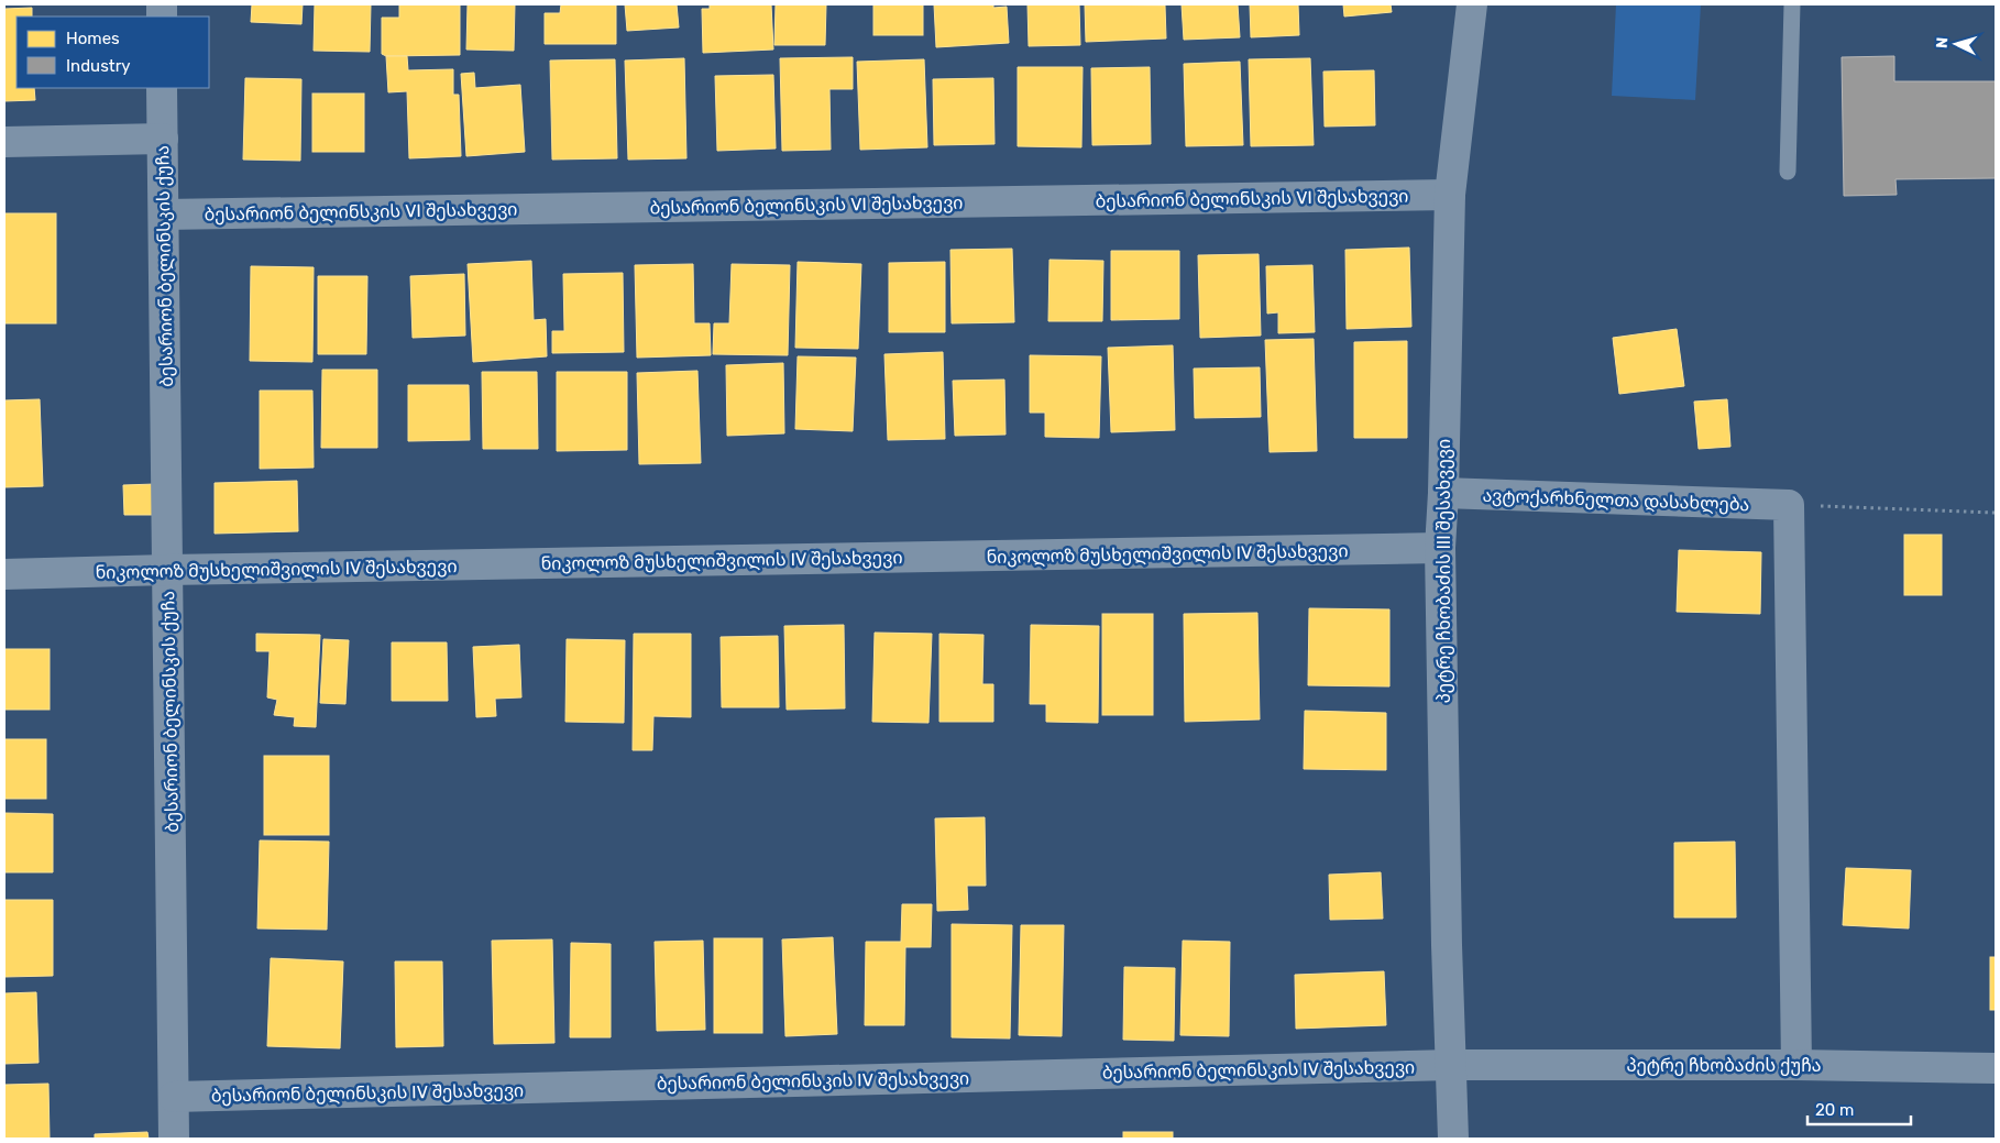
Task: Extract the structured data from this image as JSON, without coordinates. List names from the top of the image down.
{
  "streets": {
    "street": [
      "ბესარიონ ბელინსკის VI შესახვევი",
      "ბესარიონ ბელინსკის ქუჩა",
      "ავტოქარხნელთა დასახლება",
      "ნიკოლოზ მუსხელიშვილის IV შესახვევი",
      "პეტრე ჩხობაძის III შესახვევი",
      "პეტრე ჩხობაძის ქუჩა",
      "ბესარიონ ბელინსკის IV შესახვევი"
    ]
  },
  "crossings": [
    ["ბესარიონ ბელინსკის VI შესახვევი", "ბესარიონ ბელინსკის ქუჩა"],
    ["ბესარიონ ბელინსკის VI შესახვევი", "პეტრე ჩხობაძის III შესახვევი"],
    ["ბესარიონ ბელინსკის ქუჩა", "ნიკოლოზ მუსხელიშვილის IV შესახვევი"],
    ["ბესარიონ ბელინსკის ქუჩა", "ბესარიონ ბელინსკის IV შესახვევი"],
    ["ავტოქარხნელთა დასახლება", "პეტრე ჩხობაძის III შესახვევი"],
    ["ნიკოლოზ მუსხელიშვილის IV შესახვევი", "პეტრე ჩხობაძის III შესახვევი"],
    ["პეტრე ჩხობაძის III შესახვევი", "პეტრე ჩხობაძის ქუჩა"],
    ["პეტრე ჩხობაძის III შესახვევი", "ბესარიონ ბელინსკის IV შესახვევი"],
    ["პეტრე ჩხობაძის ქუჩა", "ბესარიონ ბელინსკის IV შესახვევი"]
  ],
  "legend": ["Homes", "Industry"],
  "scale_bar": "20 m",
  "north": "left"
}
